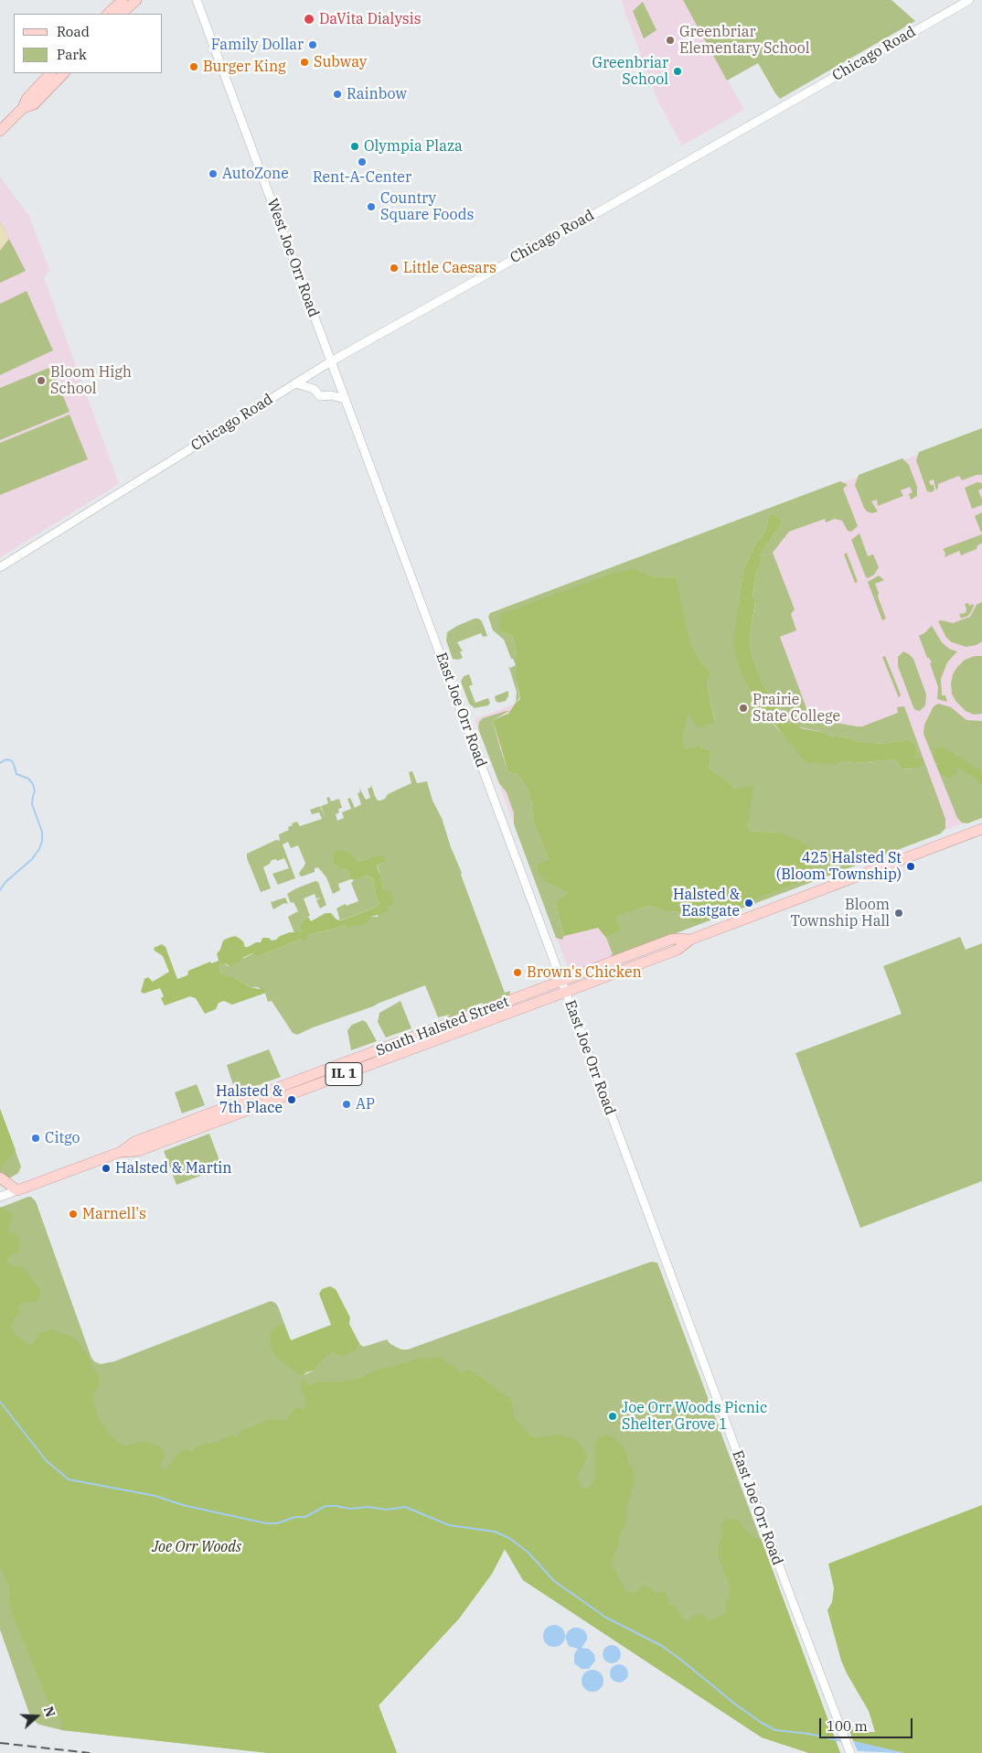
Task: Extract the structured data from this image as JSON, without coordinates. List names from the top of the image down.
{
  "streets": {
    "main road": ["South Halsted Street", "IL 1"],
    "street": ["Chicago Road", "West Joe Orr Road", "East Joe Orr Road"]
  },
  "crossings": [
    ["Chicago Road", "West Joe Orr Road"],
    ["Chicago Road", "East Joe Orr Road"],
    ["West Joe Orr Road", "East Joe Orr Road"],
    ["East Joe Orr Road", "South Halsted Street"]
  ],
  "parks": ["Joe Orr Woods"],
  "places": [
    "DaVita Dialysis",
    "Greenbriar Elementary School",
    "Family Dollar",
    "Subway",
    "Burger King",
    "Greenbriar School",
    "Rainbow",
    "Olympia Plaza",
    "Rent-A-Center",
    "AutoZone",
    "Country Square Foods",
    "Little Caesars",
    "Bloom High School",
    "Prairie State College",
    "425 Halsted St (Bloom Township)",
    "Halsted & Eastgate",
    "Bloom Township Hall",
    "Brown's Chicken",
    "Halsted & 7th Place",
    "AP",
    "Citgo",
    "Halsted & Martin",
    "Marnell's",
    "Joe Orr Woods Picnic Shelter Grove 1"
  ],
  "legend": ["Road", "Park"],
  "scale_bar": "100 m",
  "north": "right"
}
